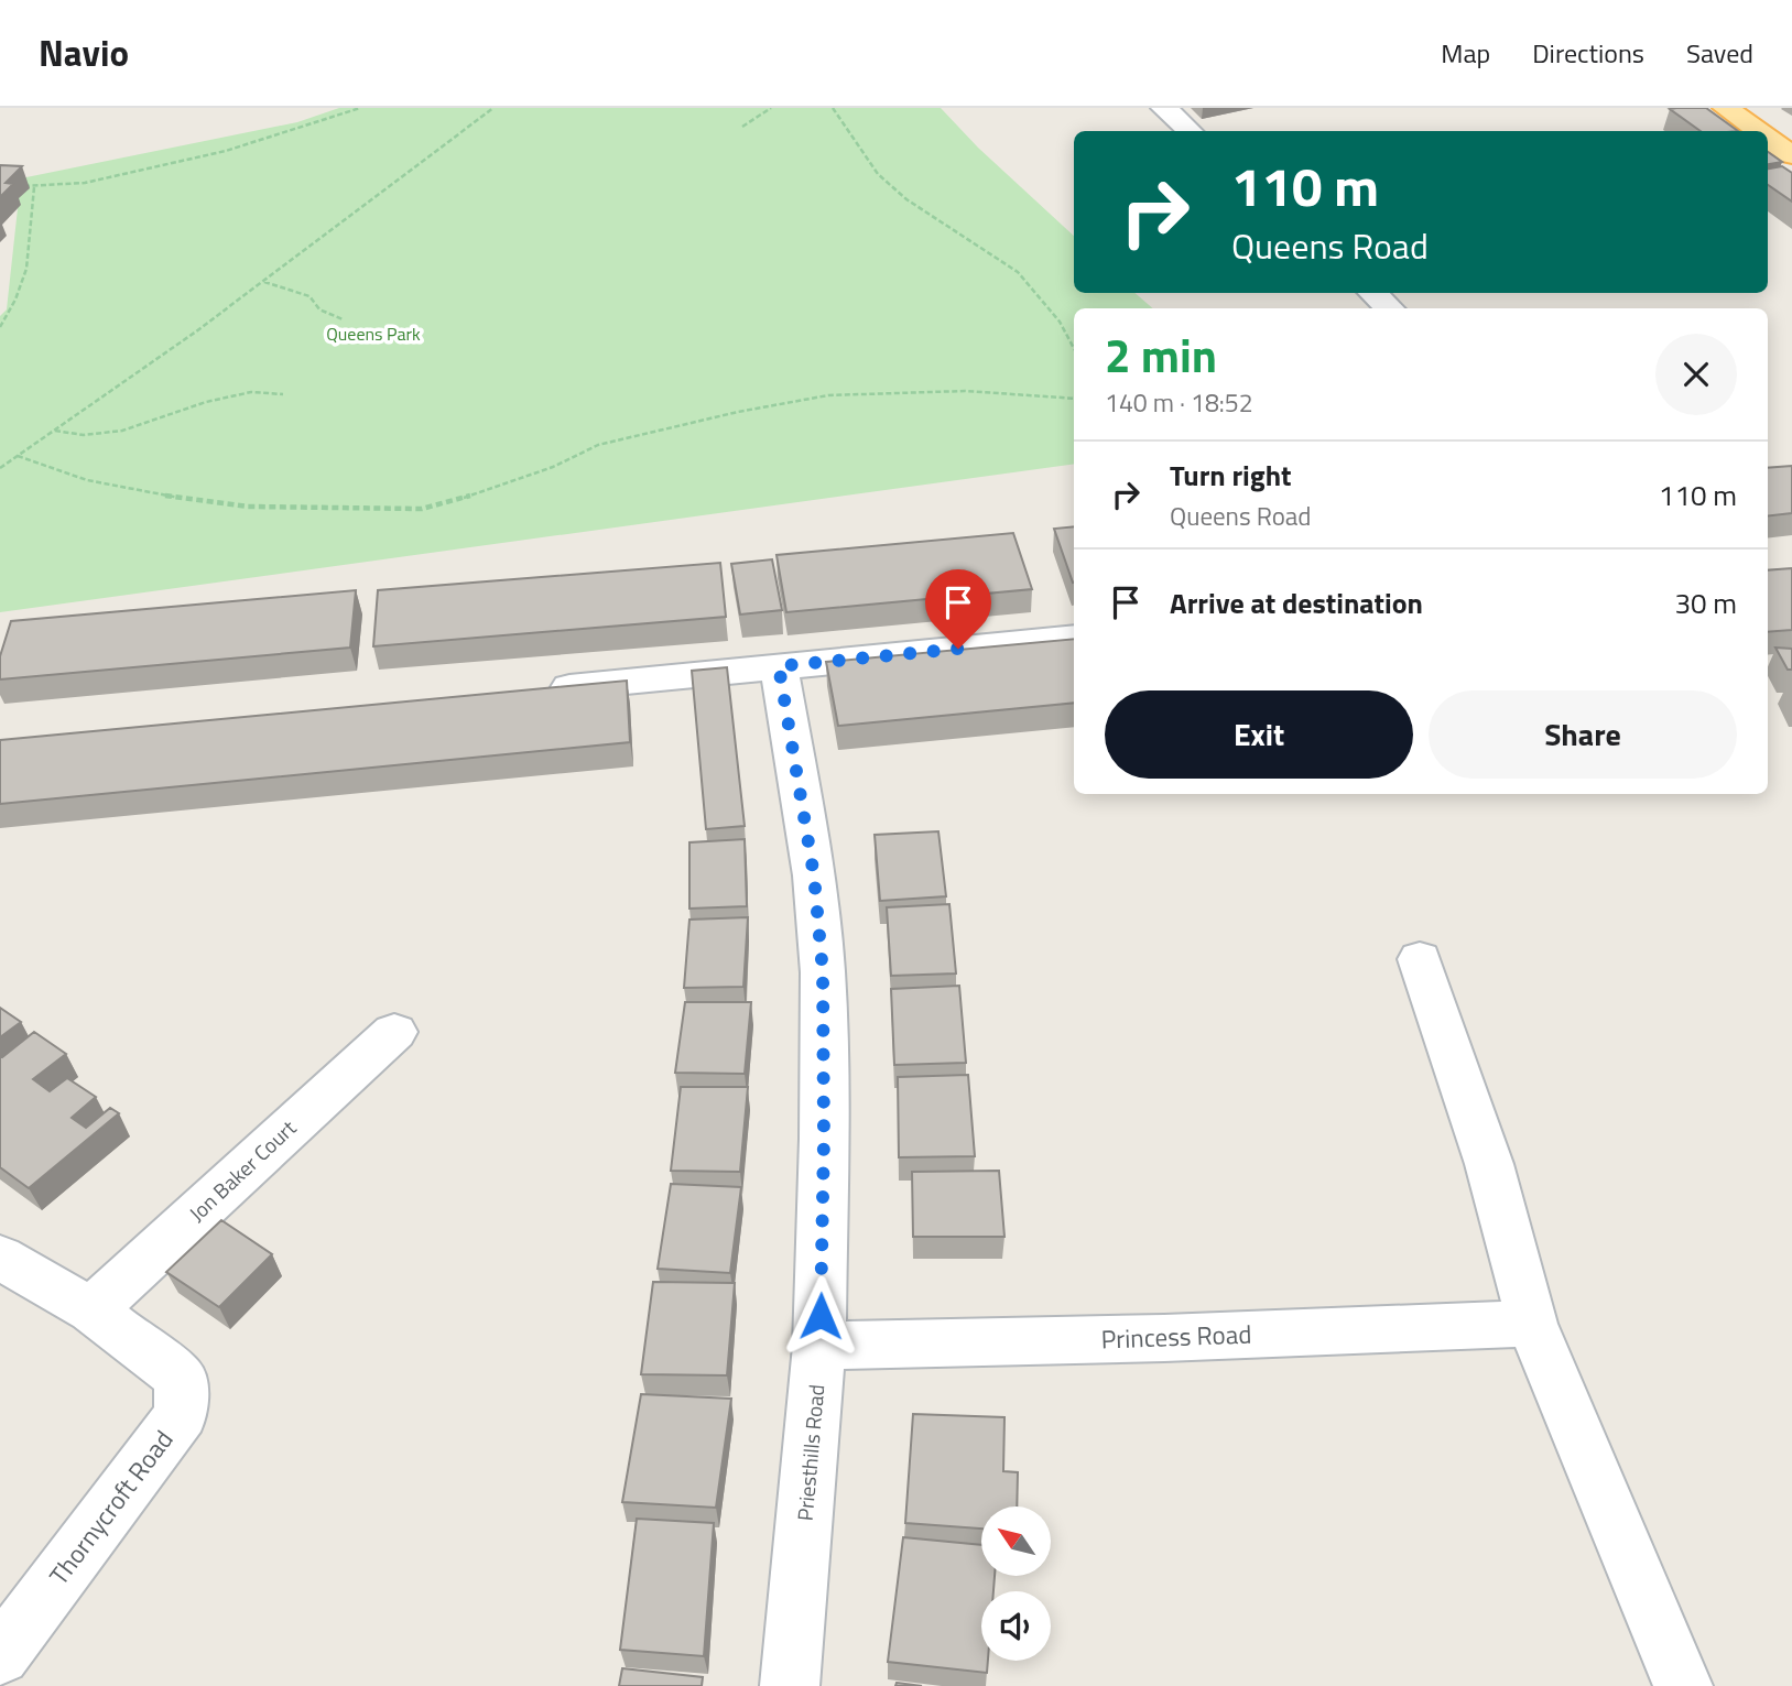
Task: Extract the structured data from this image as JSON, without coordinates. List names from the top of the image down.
{
  "streets": {
    "street": [
      "Jon Baker Court",
      "Princess Road",
      "Priesthills Road",
      "Thornycroft Road"
    ]
  },
  "crossings": [
    ["Jon Baker Court", "Thornycroft Road"],
    ["Princess Road", "Priesthills Road"]
  ],
  "parks": ["Queens Park"],
  "north": "top left",
  "page": {
    "header": "Navio",
    "nav": ["Map", "Directions", "Saved"],
    "turn": ["110 m", "Queens Road"],
    "heading": ["2 min", "140 m · 18:52"],
    "list": [
      {
        "name": "Turn right",
        "note": "Queens Road",
        "value": "110 m"
      },
      {
        "name": "Arrive at destination",
        "value": "30 m"
      }
    ],
    "buttons": ["Exit", "Share"]
  }
}
